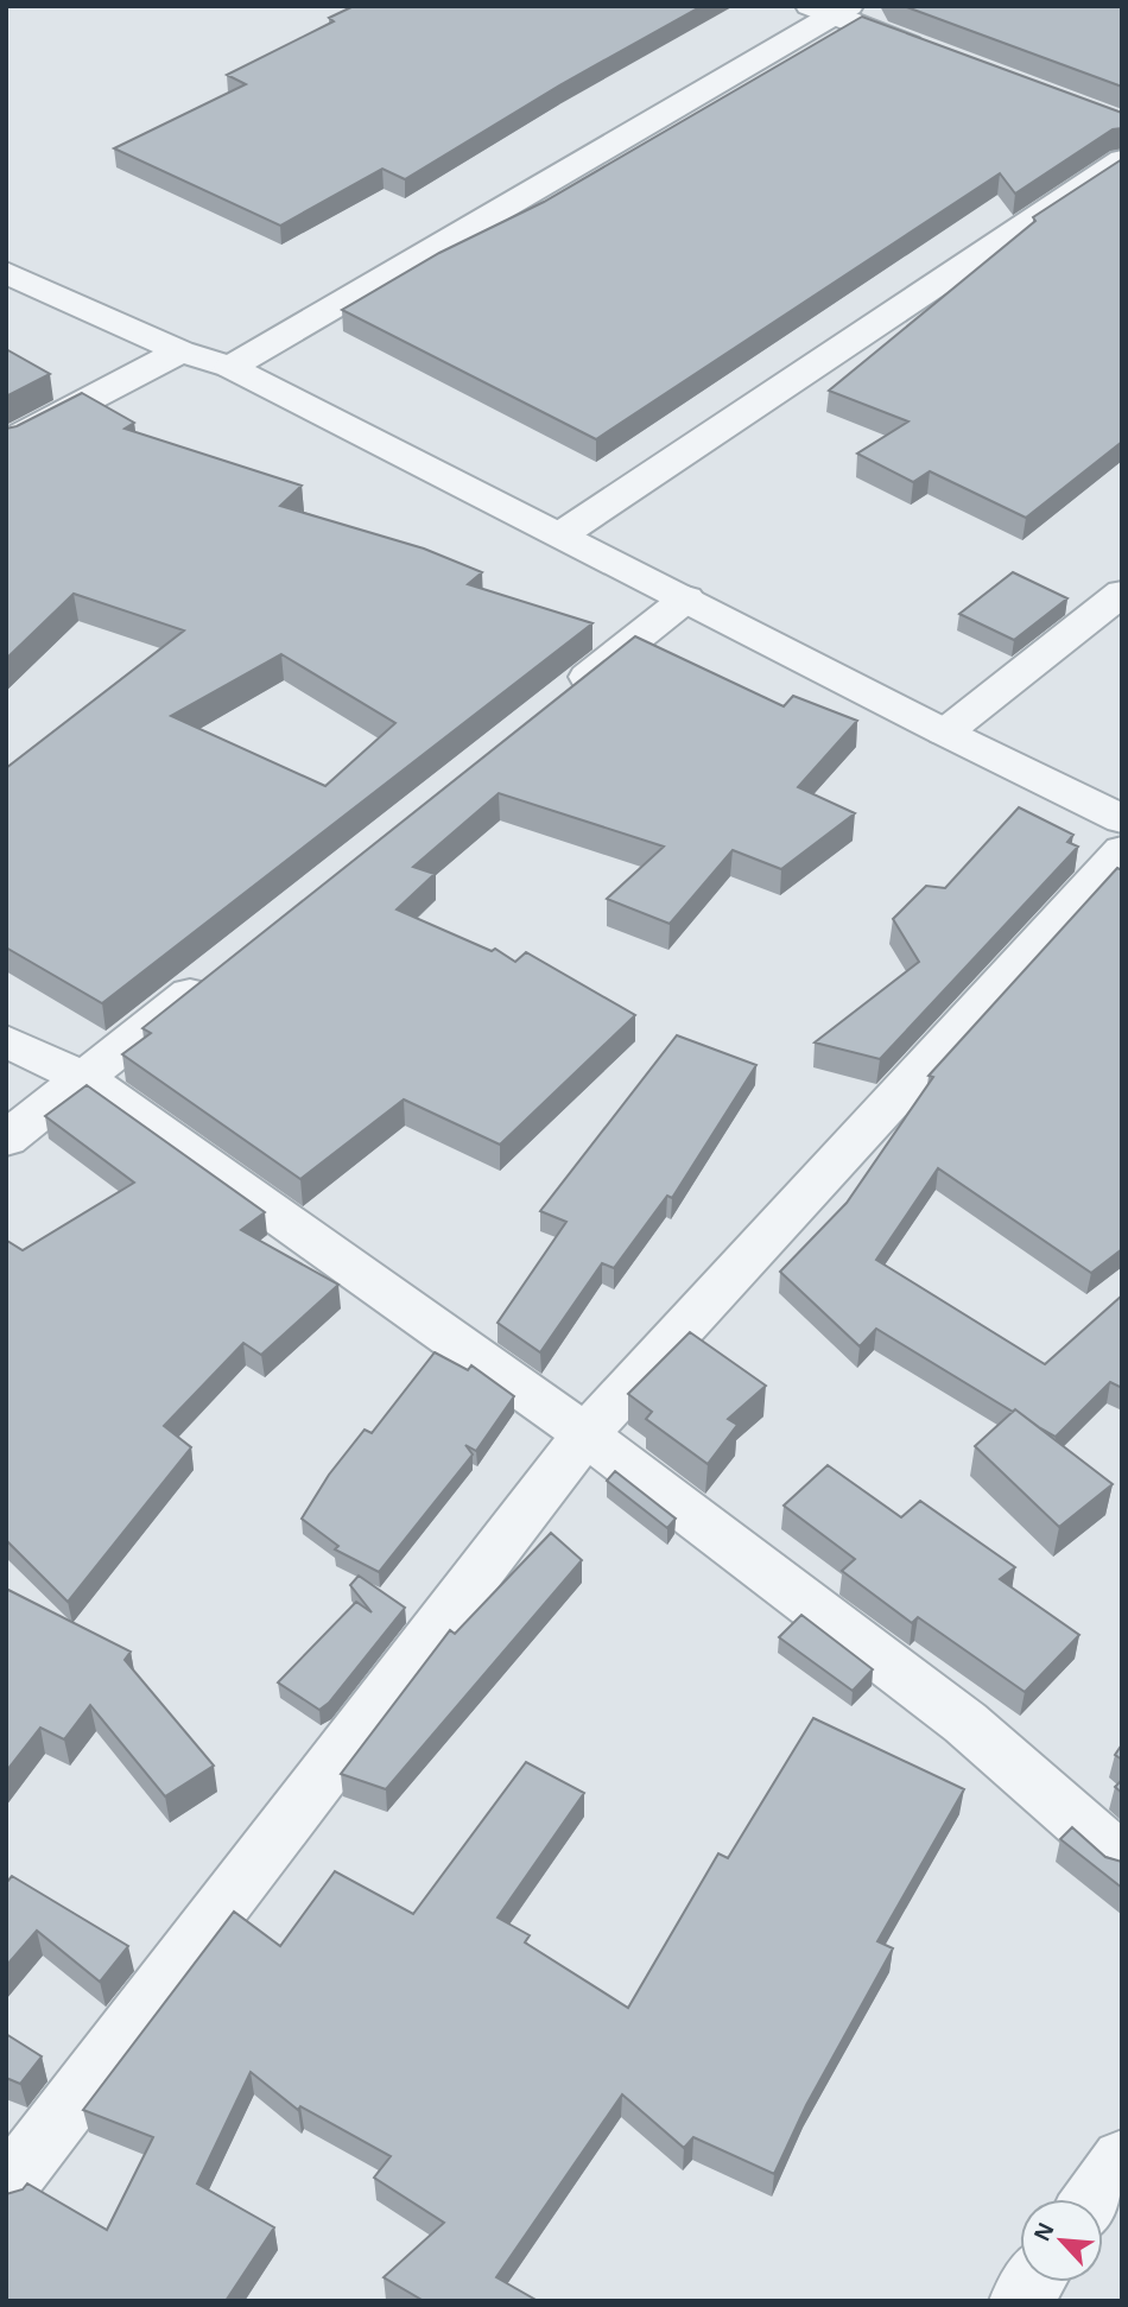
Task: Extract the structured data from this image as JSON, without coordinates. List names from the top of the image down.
{
  "north": "top left"
}
